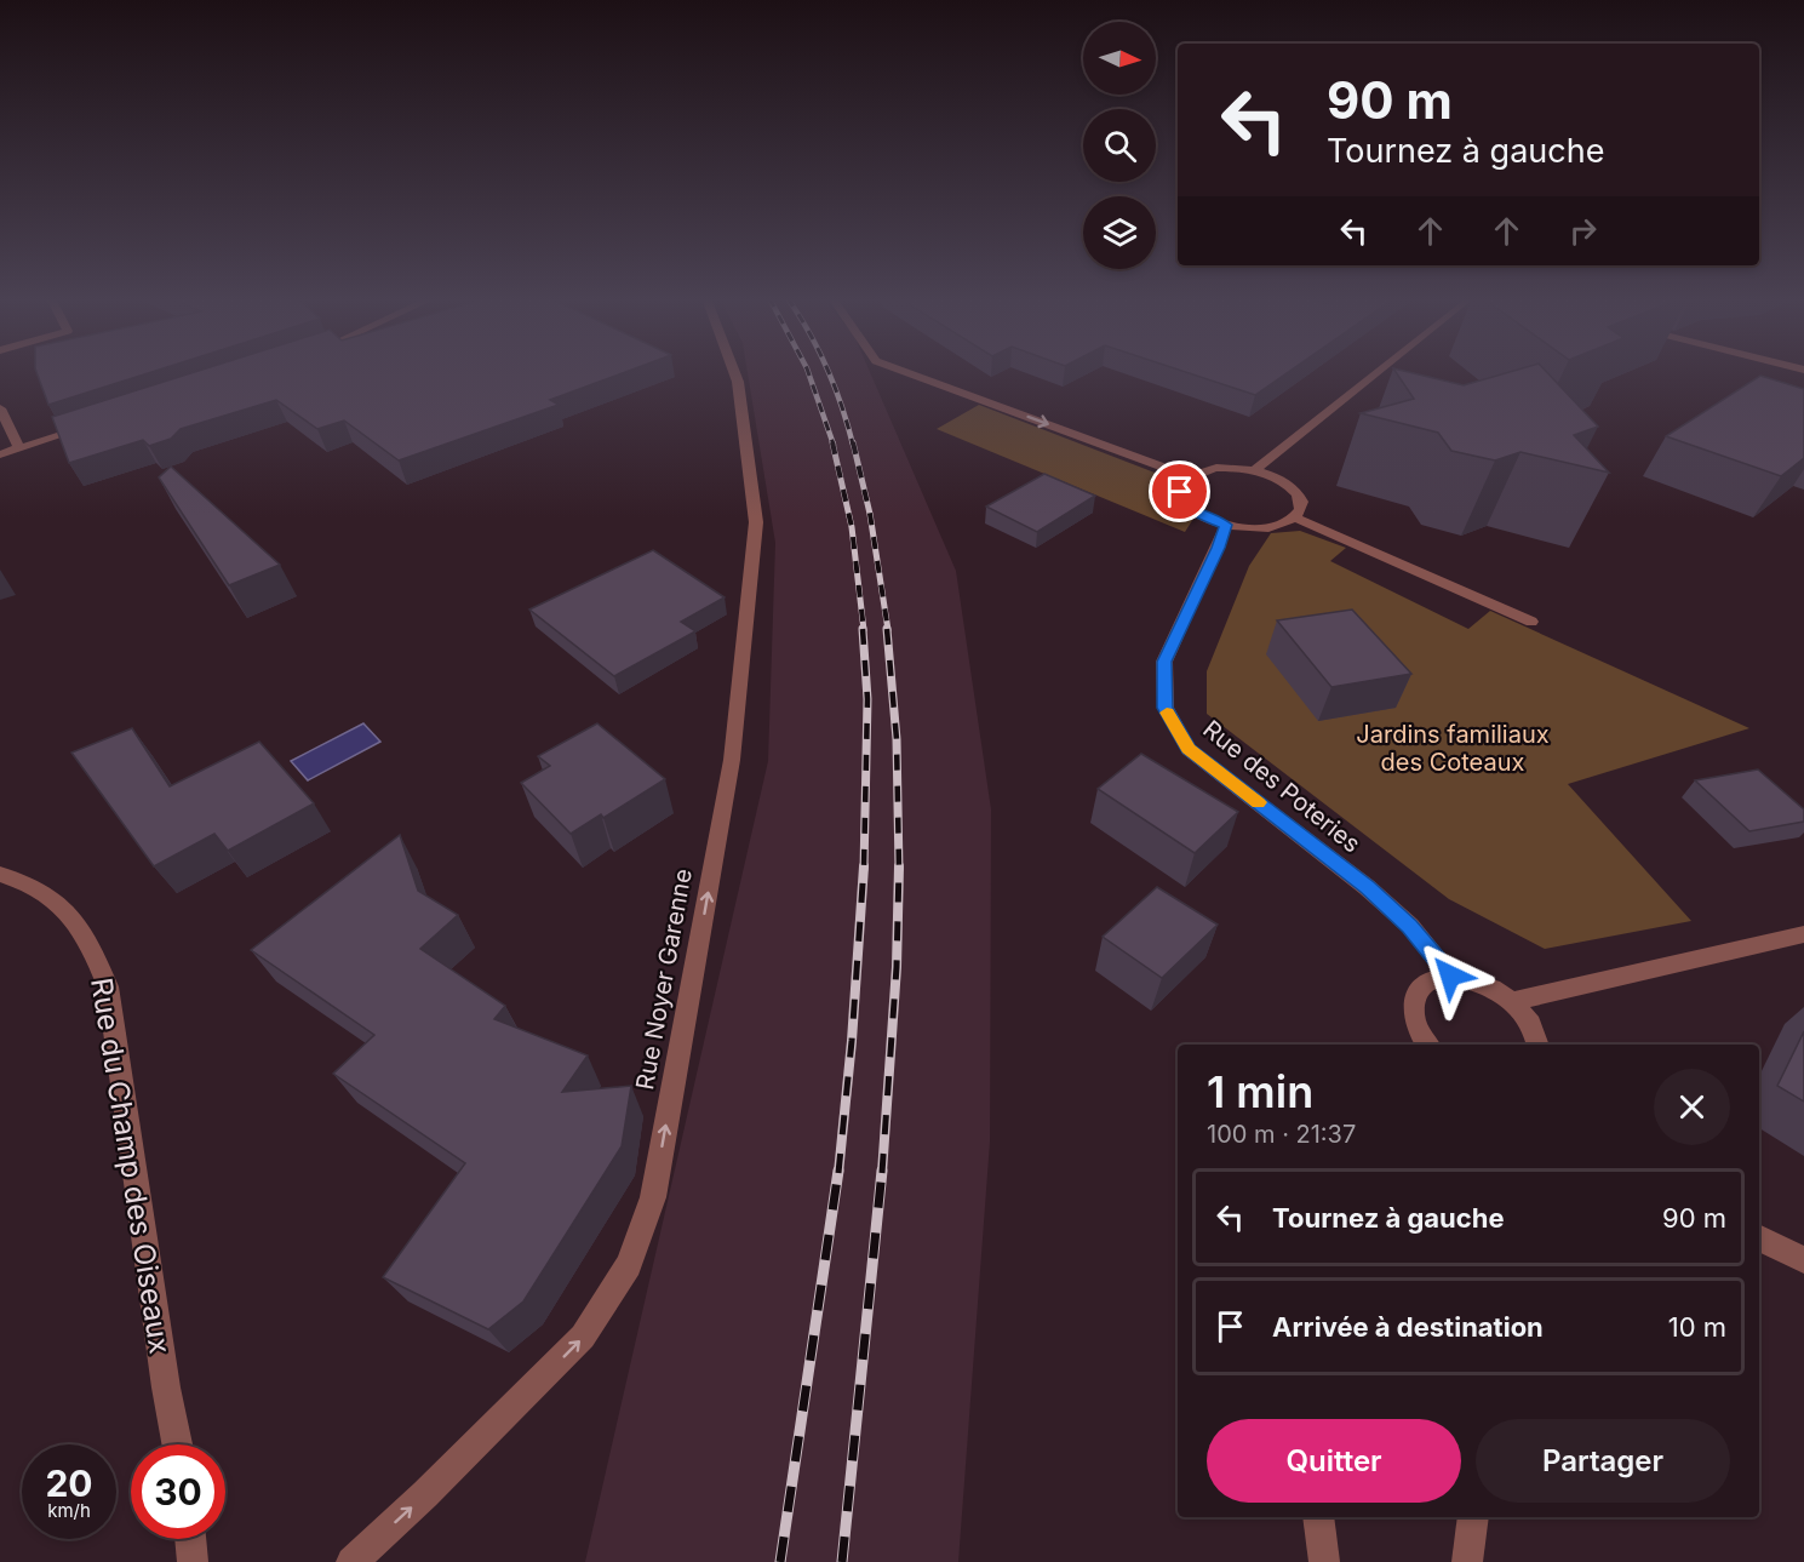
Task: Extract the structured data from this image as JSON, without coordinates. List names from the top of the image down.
{
  "streets": {
    "street": ["Rue des Poteries", "Rue Noyer Garenne", "Rue du Champ des Oiseaux"]
  },
  "one_way": ["Rue Noyer Garenne"],
  "parks": ["Jardins familiaux des Coteaux"],
  "north": "right",
  "page": {
    "turn": ["90 m", "Tournez à gauche"],
    "heading": ["1 min", "100 m · 21:37"],
    "list": [
      {
        "name": "Tournez à gauche",
        "value": "90 m"
      },
      {
        "name": "Arrivée à destination",
        "value": "10 m"
      }
    ],
    "buttons": ["Quitter", "Partager"],
    "speed": "20 km/h",
    "limit": "30"
  }
}
